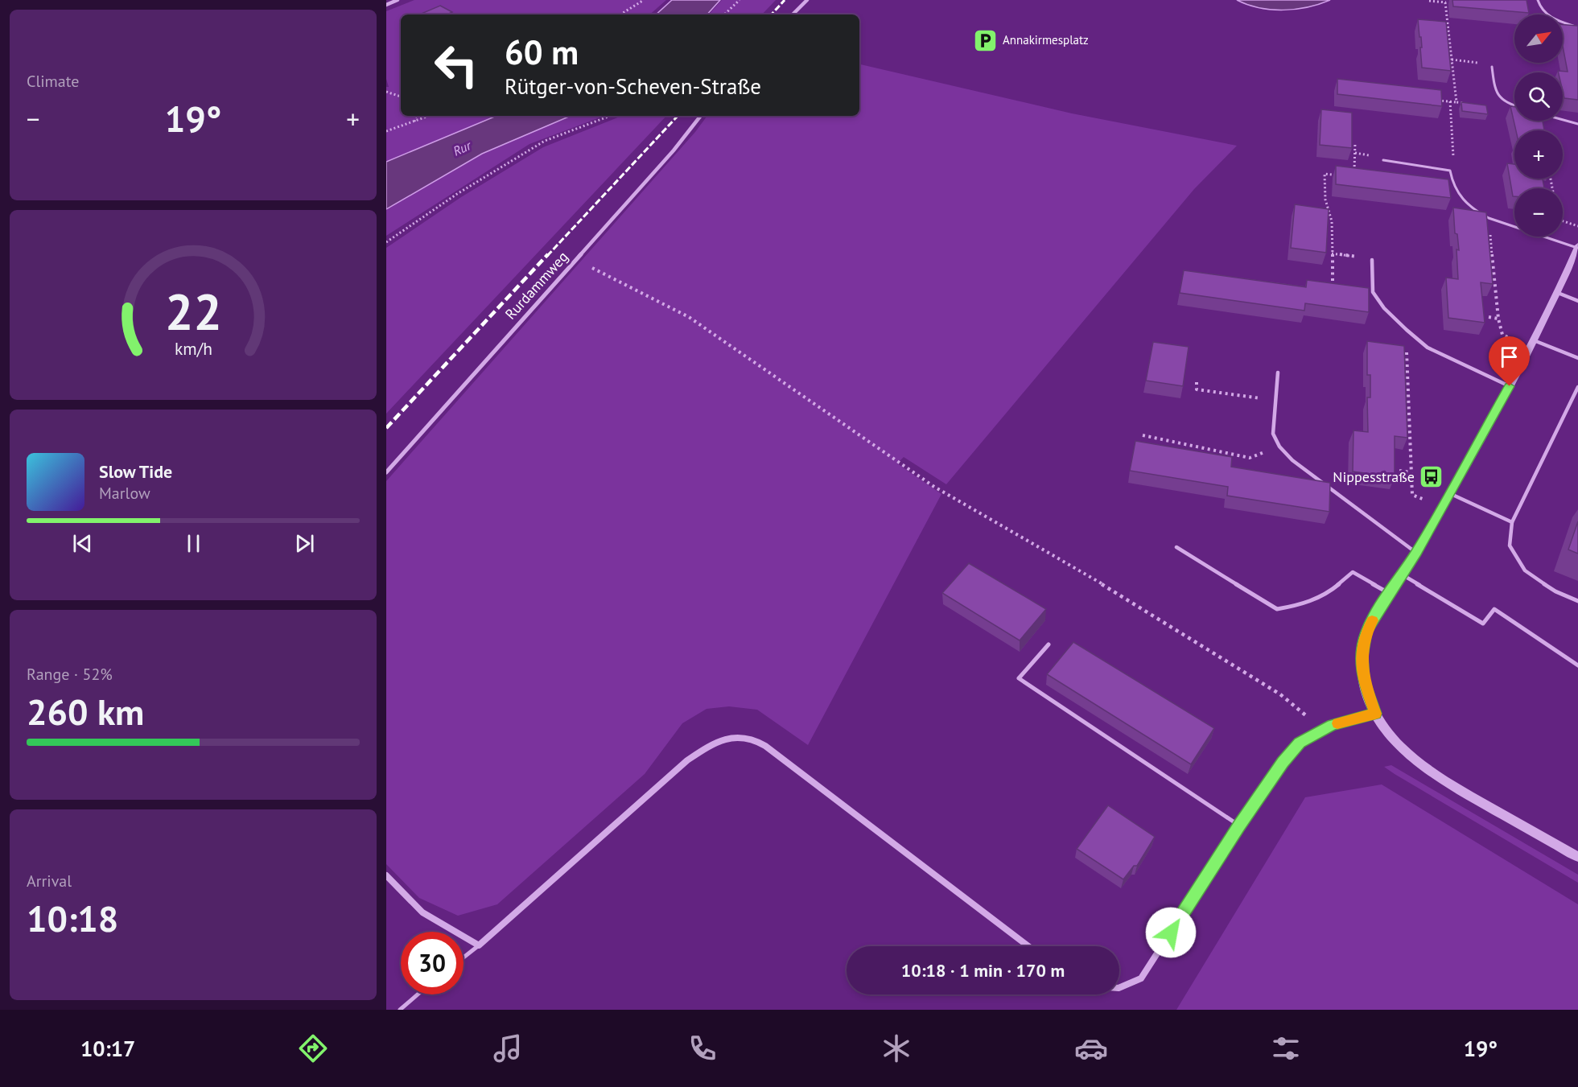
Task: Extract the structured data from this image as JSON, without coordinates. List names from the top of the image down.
{
  "streets": {
    "street": ["Rurdammweg"]
  },
  "water": ["Rur"],
  "places": {
    "parking": ["Annakirmesplatz"],
    "bus stop": ["Nippesstraße"]
  },
  "north": "top right",
  "page": {
    "tile": [
      "Climate",
      ["Range · 52%", "260 km"],
      ["Arrival", "10:18"]
    ],
    "map_buttons": ["+", "−"],
    "turn": ["60 m", "Rütger-von-Scheven-Straße"],
    "heat": ["−", "19°", "+"],
    "song": ["Slow Tide", "Marlow"],
    "limit": "30",
    "trip": "10:18 · 1 min · 170 m",
    "tabs": ["10:17", "19°"],
    "gauge": ["22", "km/h"]
  }
}
